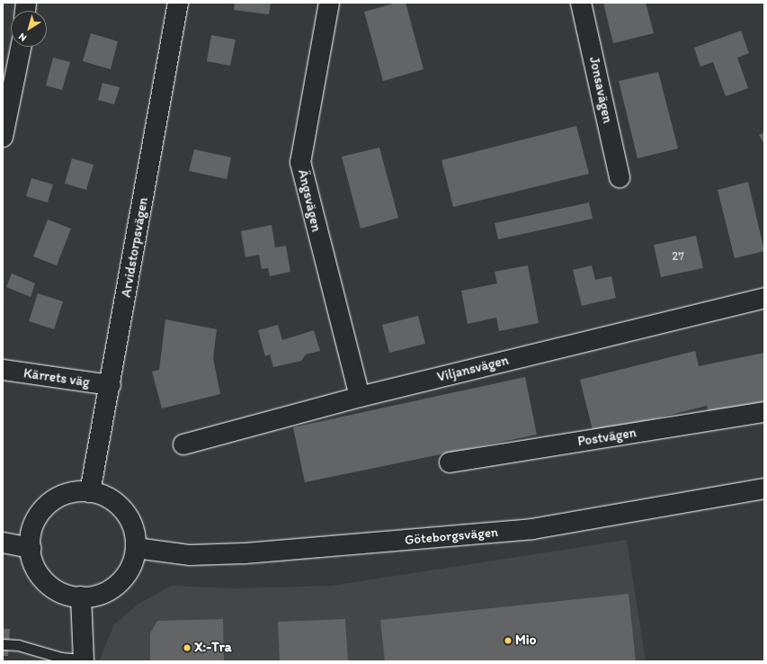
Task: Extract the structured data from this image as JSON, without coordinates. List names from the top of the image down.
{
  "streets": {
    "street": [
      "Jonsavägen",
      "Ängsvägen",
      "Arvidstorpsvägen",
      "Viljansvägen",
      "Kärrets väg",
      "Postvägen",
      "Göteborgsvägen"
    ]
  },
  "crossings": [
    ["Ängsvägen", "Viljansvägen"],
    ["Arvidstorpsvägen", "Kärrets väg"],
    ["Arvidstorpsvägen", "Göteborgsvägen"]
  ],
  "places": ["Mio", "X:-Tra"],
  "house_numbers": ["27"],
  "north": "bottom left"
}
